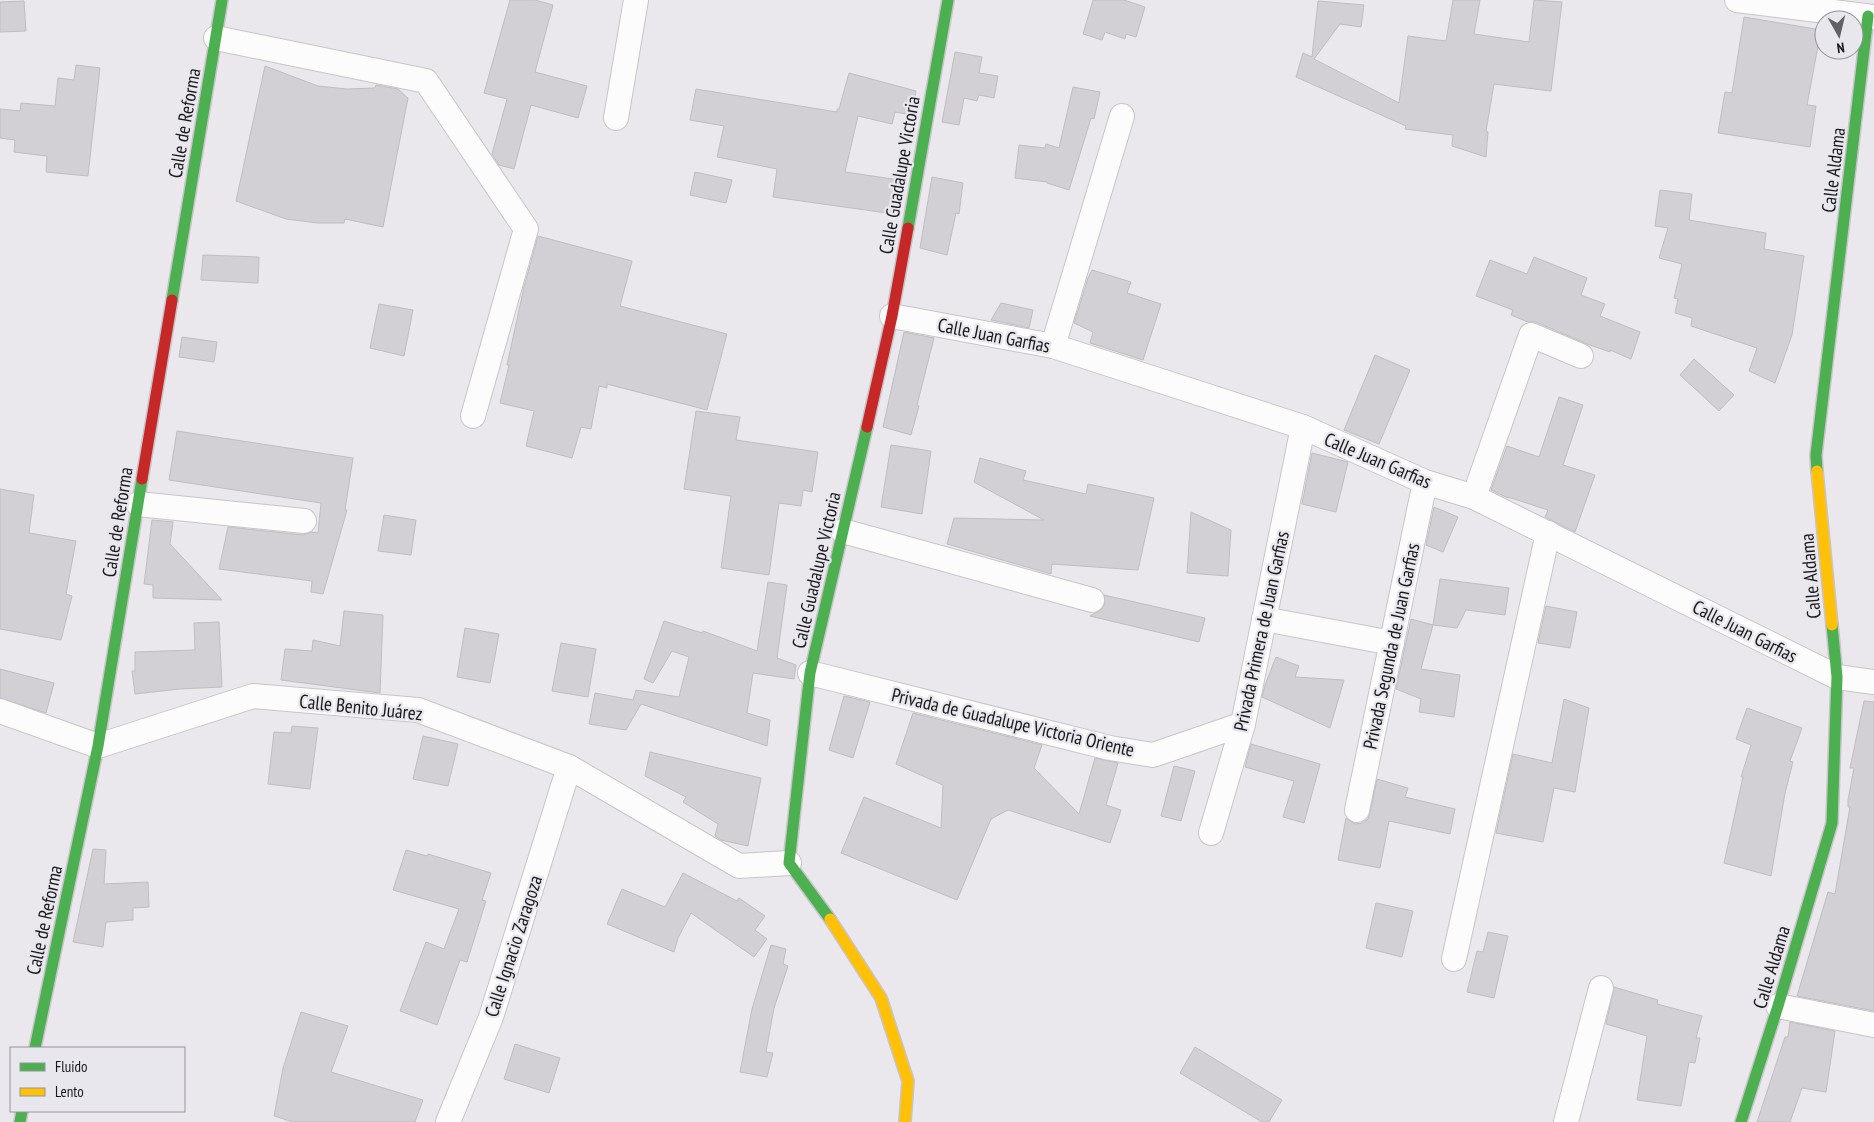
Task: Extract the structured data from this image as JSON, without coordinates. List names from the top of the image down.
{
  "streets": {
    "street": [
      "Calle de Reforma",
      "Calle Aldama",
      "Calle Guadalupe Victoria",
      "Calle Juan Garfias",
      "Privada Primera de Juan Garfias",
      "Privada Segunda de Juan Garfias",
      "Calle Benito Juárez",
      "Privada de Guadalupe Victoria Oriente",
      "Calle Ignacio Zaragoza"
    ]
  },
  "crossings": [
    ["Calle de Reforma", "Calle Benito Juárez"],
    ["Calle Aldama", "Calle Juan Garfias"],
    ["Calle Guadalupe Victoria", "Calle Juan Garfias"],
    ["Calle Guadalupe Victoria", "Calle Benito Juárez"],
    ["Calle Guadalupe Victoria", "Privada de Guadalupe Victoria Oriente"],
    ["Calle Juan Garfias", "Privada Primera de Juan Garfias"],
    ["Calle Juan Garfias", "Privada Segunda de Juan Garfias"],
    ["Privada Primera de Juan Garfias", "Privada de Guadalupe Victoria Oriente"],
    ["Calle Benito Juárez", "Calle Ignacio Zaragoza"]
  ],
  "legend": ["Fluido", "Lento"],
  "north": "bottom"
}
